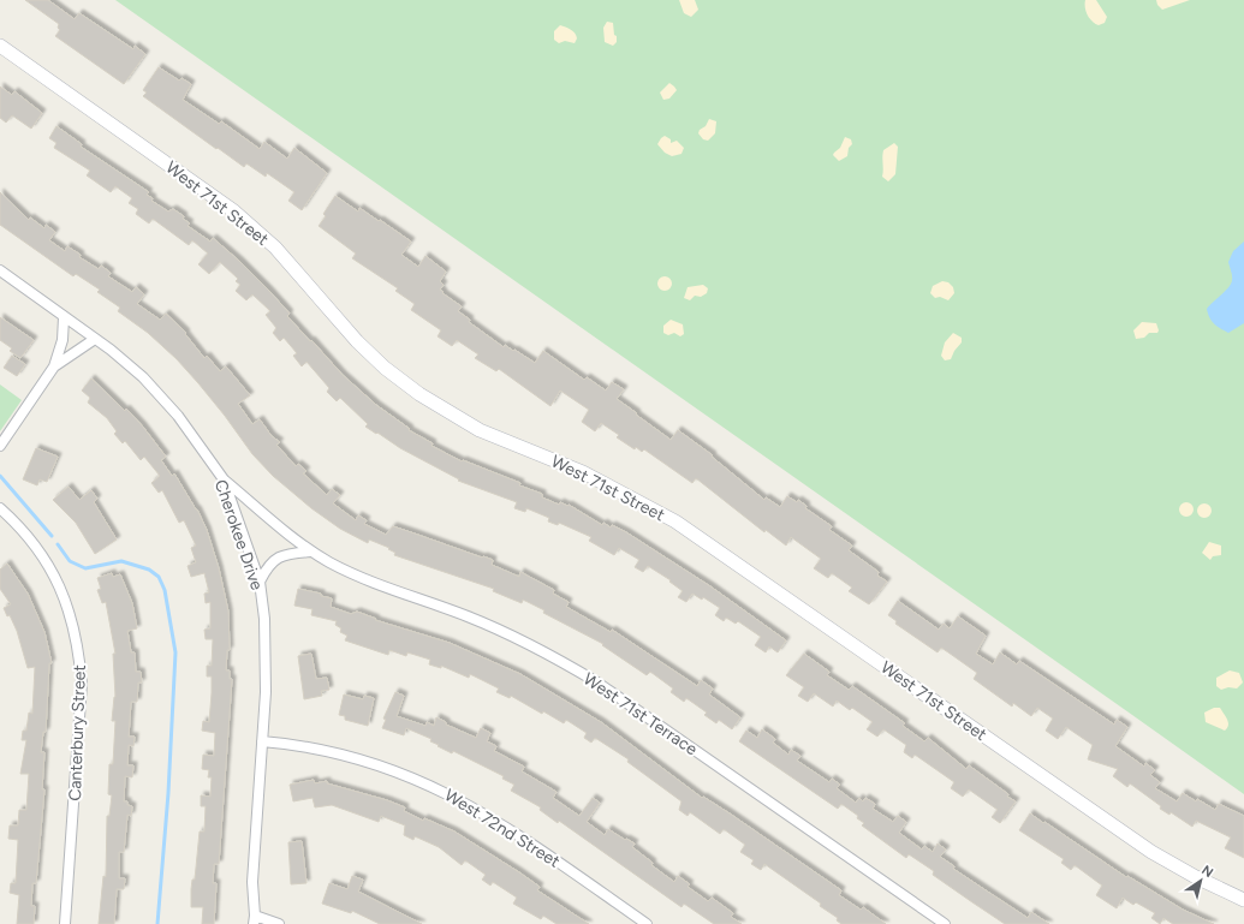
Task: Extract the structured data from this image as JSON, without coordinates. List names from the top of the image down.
{
  "streets": {
    "street": [
      "West 71st Street",
      "Cherokee Drive",
      "West 71st Terrace",
      "Canterbury Street",
      "West 72nd Street"
    ]
  },
  "crossings": [
    ["Cherokee Drive", "West 71st Terrace"],
    ["Cherokee Drive", "West 72nd Street"]
  ],
  "north": "top right"
}
